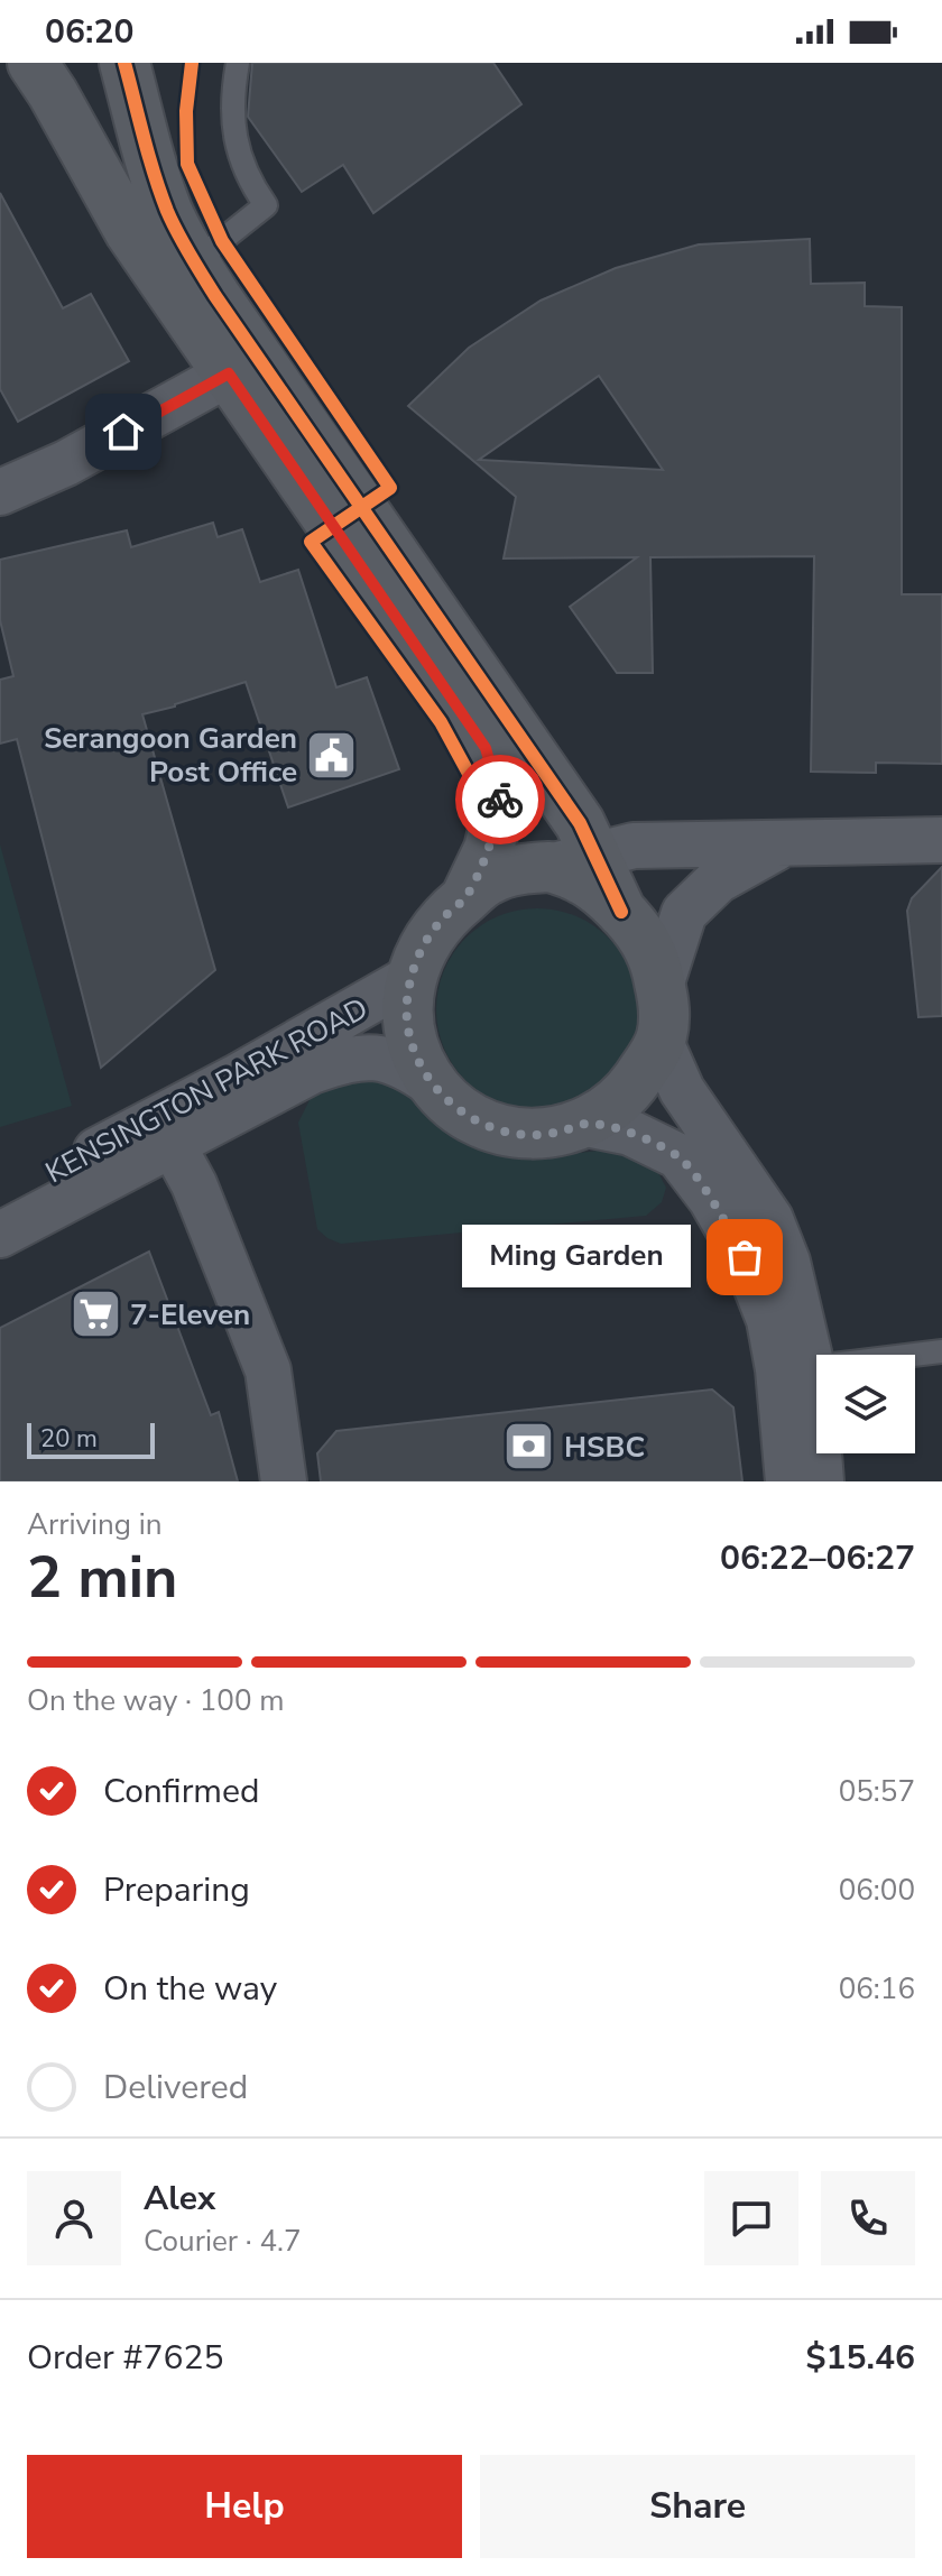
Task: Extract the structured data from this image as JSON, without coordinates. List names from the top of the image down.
{
  "streets": {
    "street": ["KENSINGTON PARK ROAD"]
  },
  "places": {
    "public building": ["Serangoon Garden Post Office"],
    "other": ["Ming Garden"],
    "supermarket": ["7-Eleven"],
    "bank": ["HSBC"]
  },
  "scale_bar": "20 m",
  "page": {
    "status": "06:20",
    "bubble": "Ming Garden",
    "scale": "20 m",
    "heading": ["2 min", "Arriving in", "06:22–06:27"],
    "panel": [
      "Alex",
      "Courier · 4.7",
      "Order #7625",
      "$15.46"
    ],
    "bar": "On the way · 100 m",
    "list": [
      ["Confirmed", "05:57"],
      ["Preparing", "06:00"],
      ["On the way", "06:16"],
      "Delivered"
    ],
    "buttons": ["Help", "Share"]
  }
}
